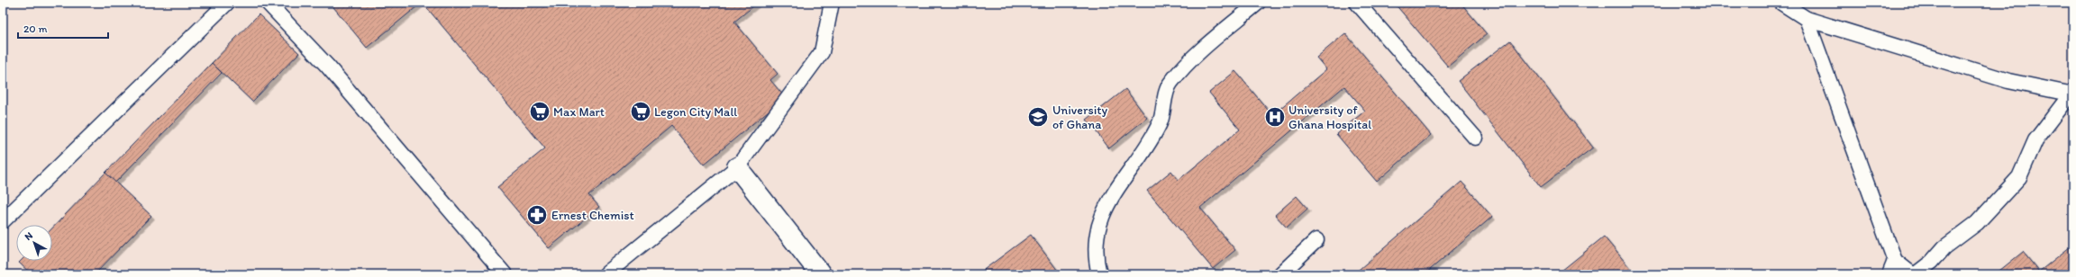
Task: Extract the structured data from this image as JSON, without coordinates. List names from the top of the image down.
{
  "places": {
    "supermarket": ["Max Mart", "Legon City Mall"],
    "school or university": ["University of Ghana"],
    "hospital": ["University of Ghana Hospital"],
    "pharmacy": ["Ernest Chemist"]
  },
  "scale_bar": "20 m",
  "north": "top left"
}
